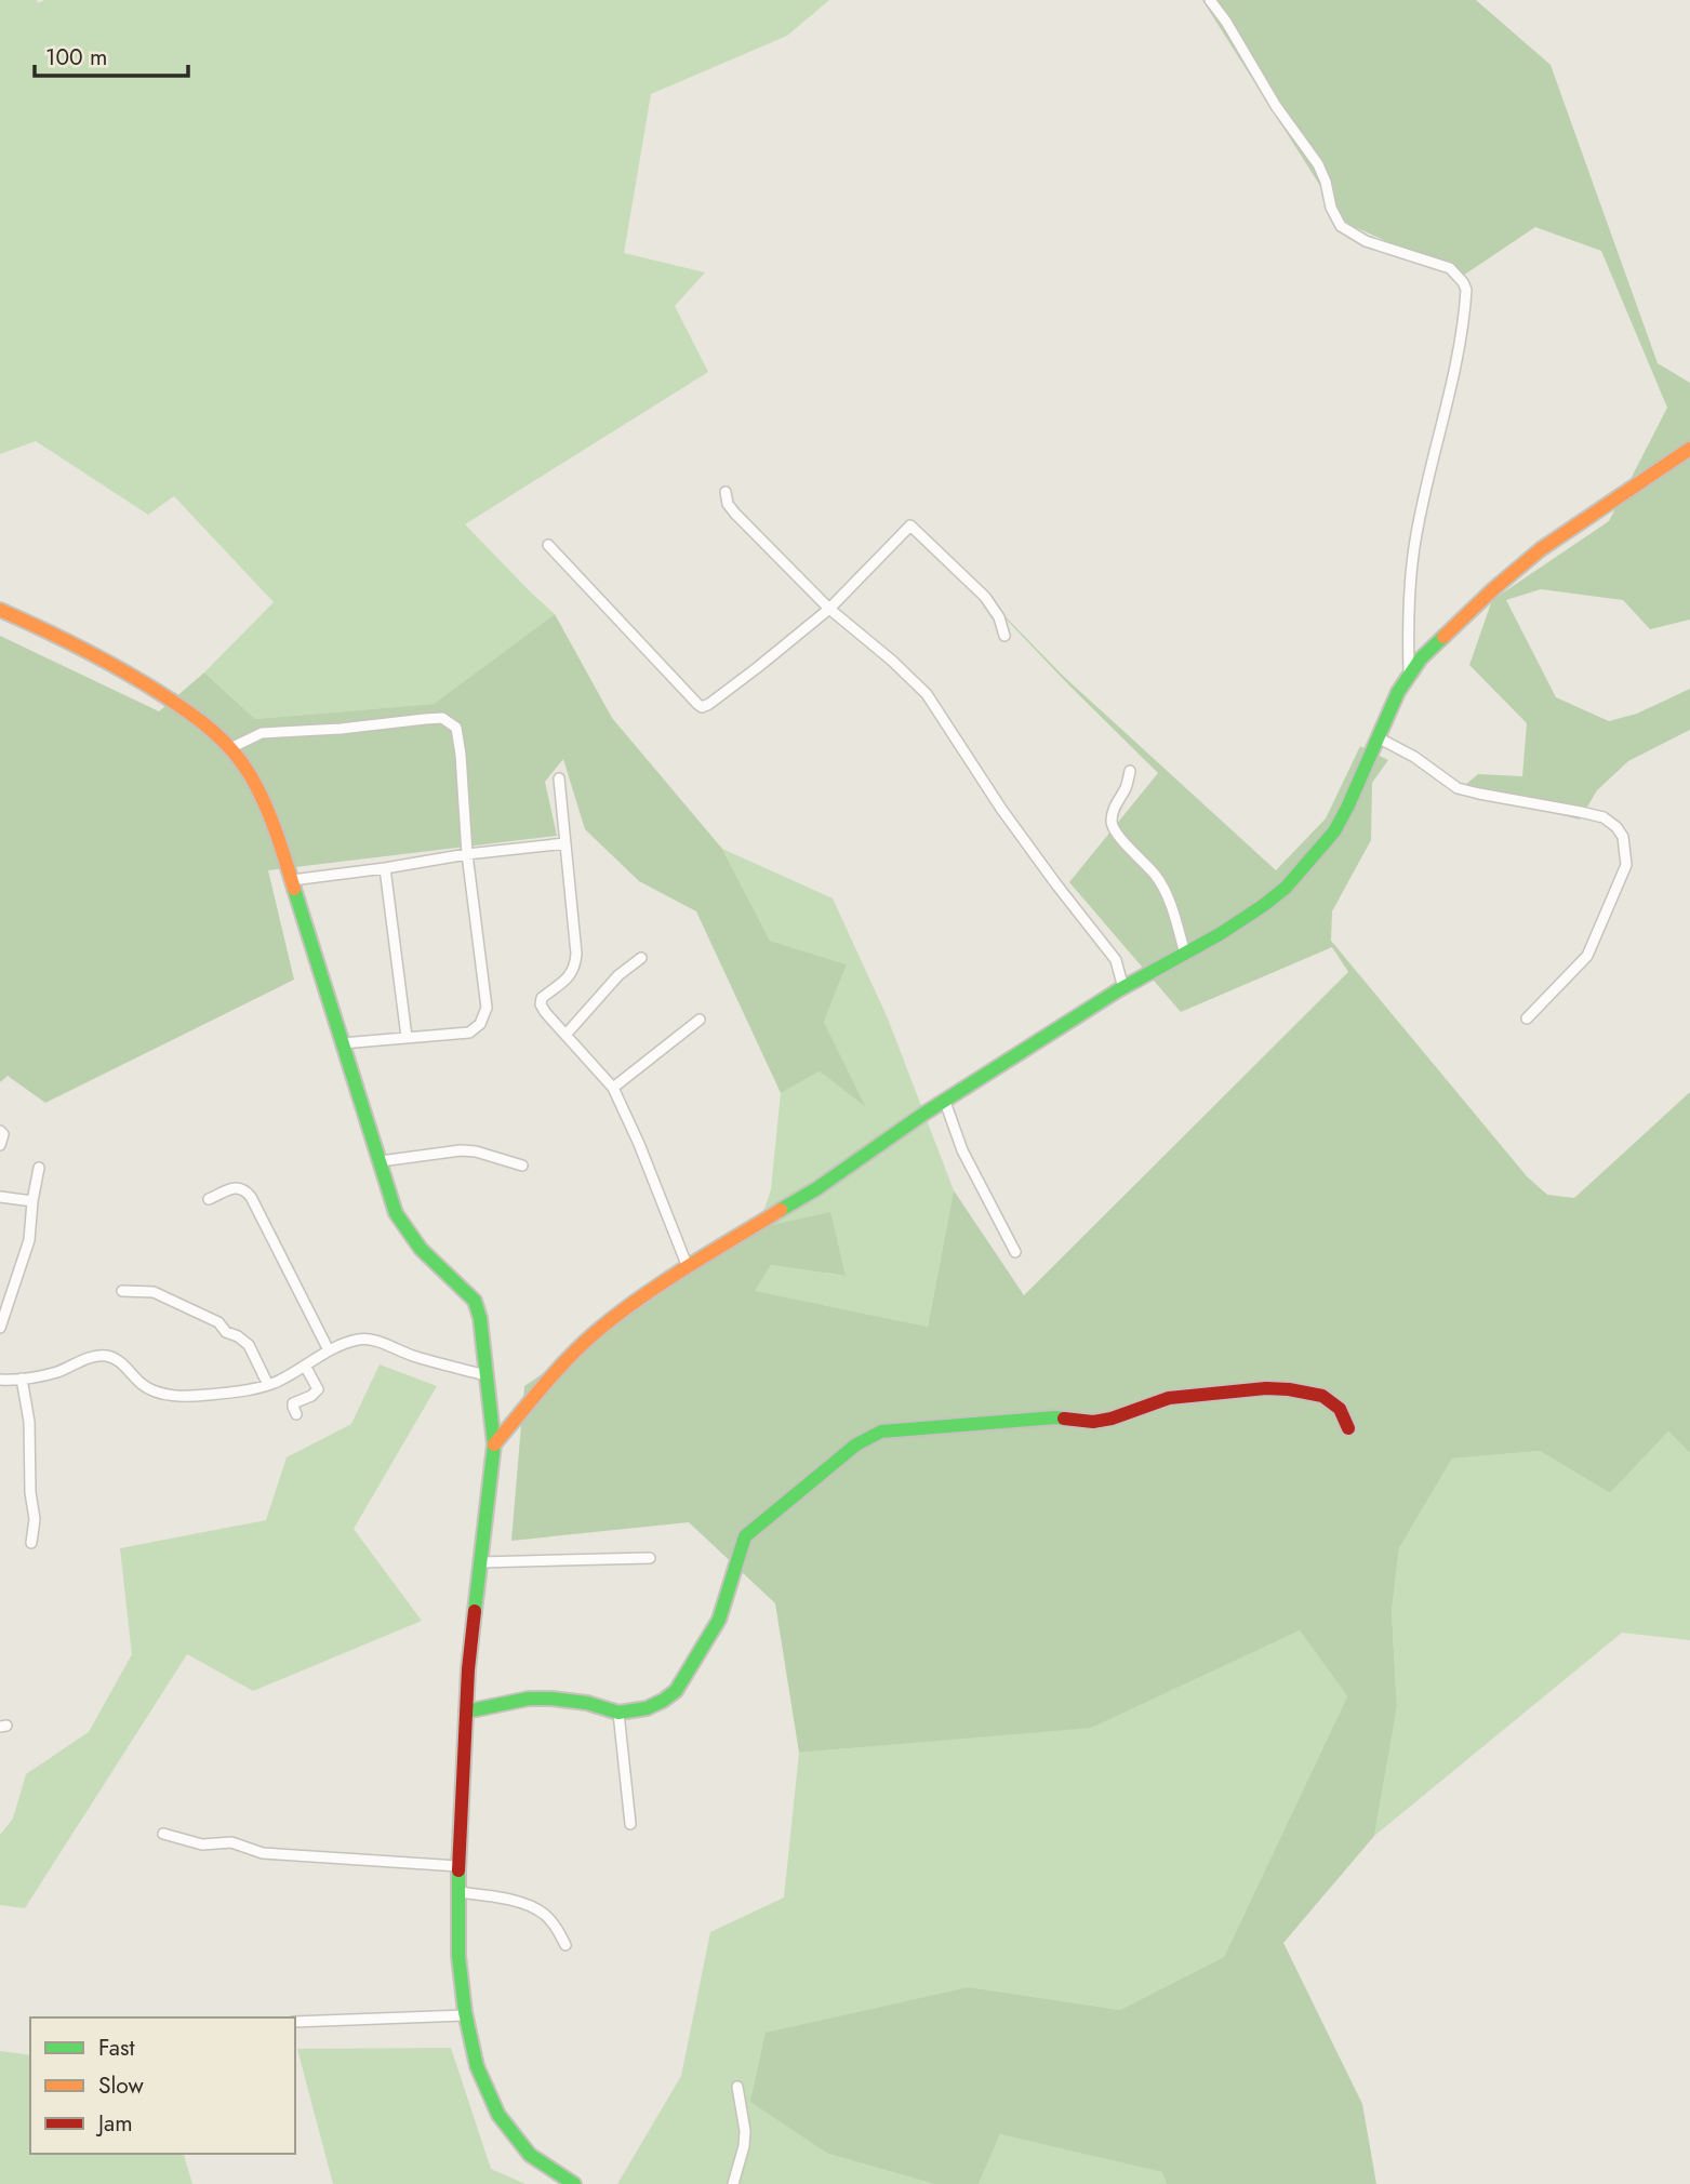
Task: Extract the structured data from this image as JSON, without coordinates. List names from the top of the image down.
{
  "legend": ["Fast", "Slow", "Jam"],
  "scale_bar": "100 m"
}
